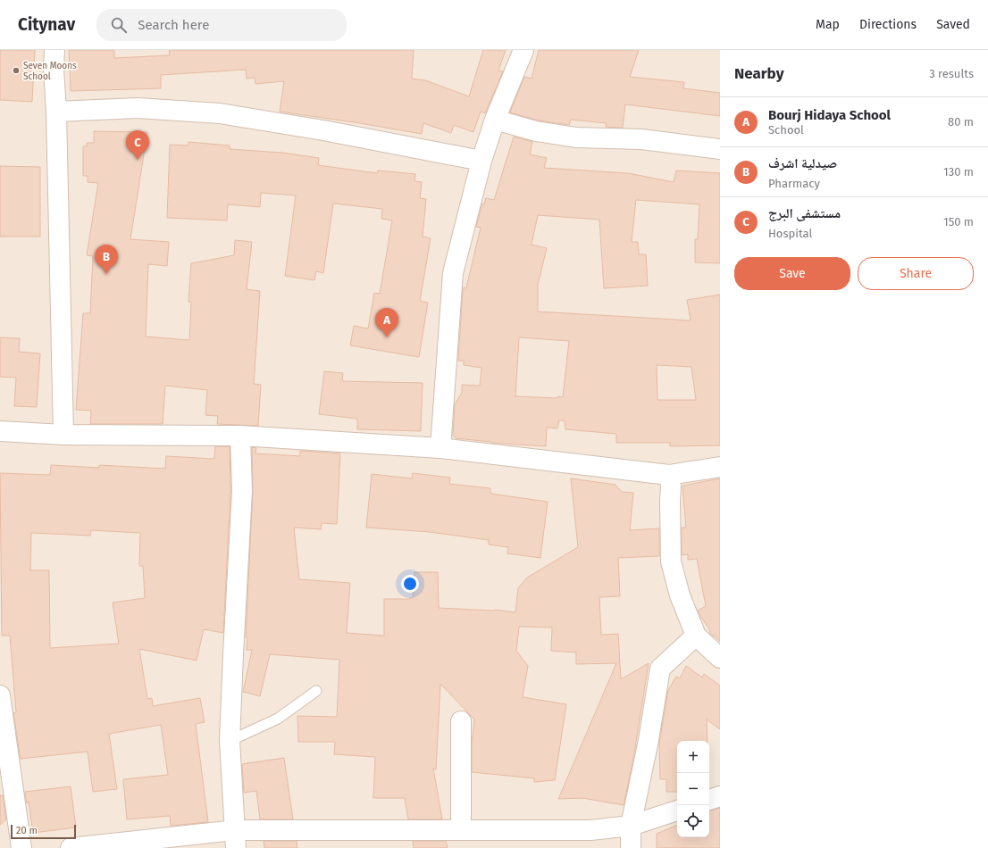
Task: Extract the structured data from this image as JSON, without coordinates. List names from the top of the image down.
{
  "places": ["Seven Moons School"],
  "scale_bar": "20 m",
  "page": {
    "header": "Citynav",
    "search": "Search here",
    "nav": ["Map", "Directions", "Saved"],
    "heading": ["Nearby", "3 results"],
    "list": [
      {
        "mark": "A",
        "name": "Bourj Hidaya School",
        "note": "School",
        "value": "80 m"
      },
      {
        "mark": "B",
        "name": "صيدلية اشرف",
        "note": "Pharmacy",
        "value": "130 m"
      },
      {
        "mark": "C",
        "name": "مستشفى البرج",
        "note": "Hospital",
        "value": "150 m"
      }
    ],
    "pins": ["C", "B", "A"],
    "buttons": ["Save", "Share"],
    "map_buttons": ["+", "−"],
    "scale": "20 m"
  }
}
